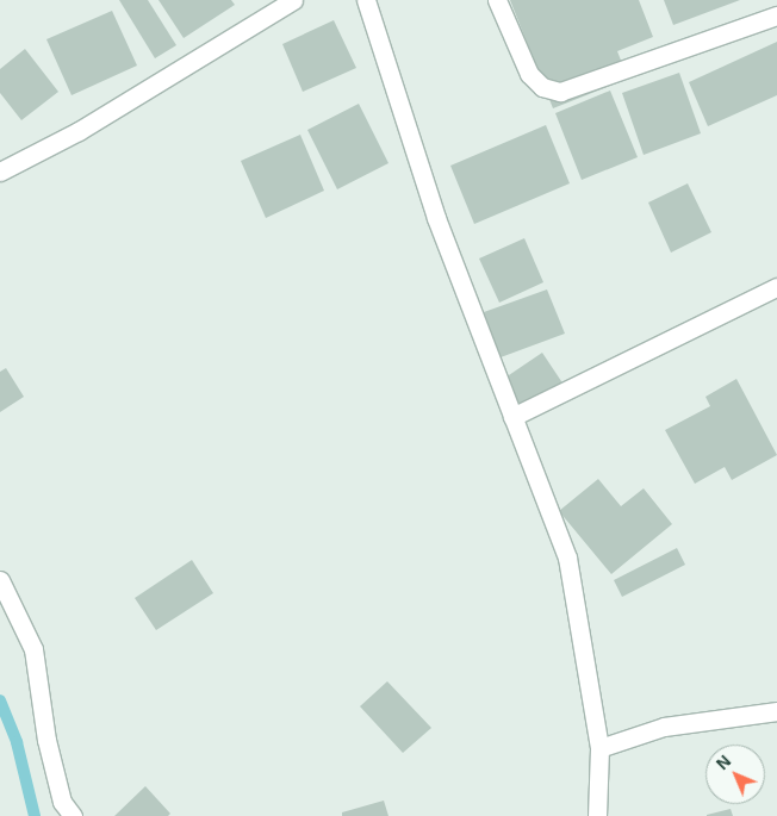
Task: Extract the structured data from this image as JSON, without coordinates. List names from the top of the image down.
{
  "north": "top left"
}
